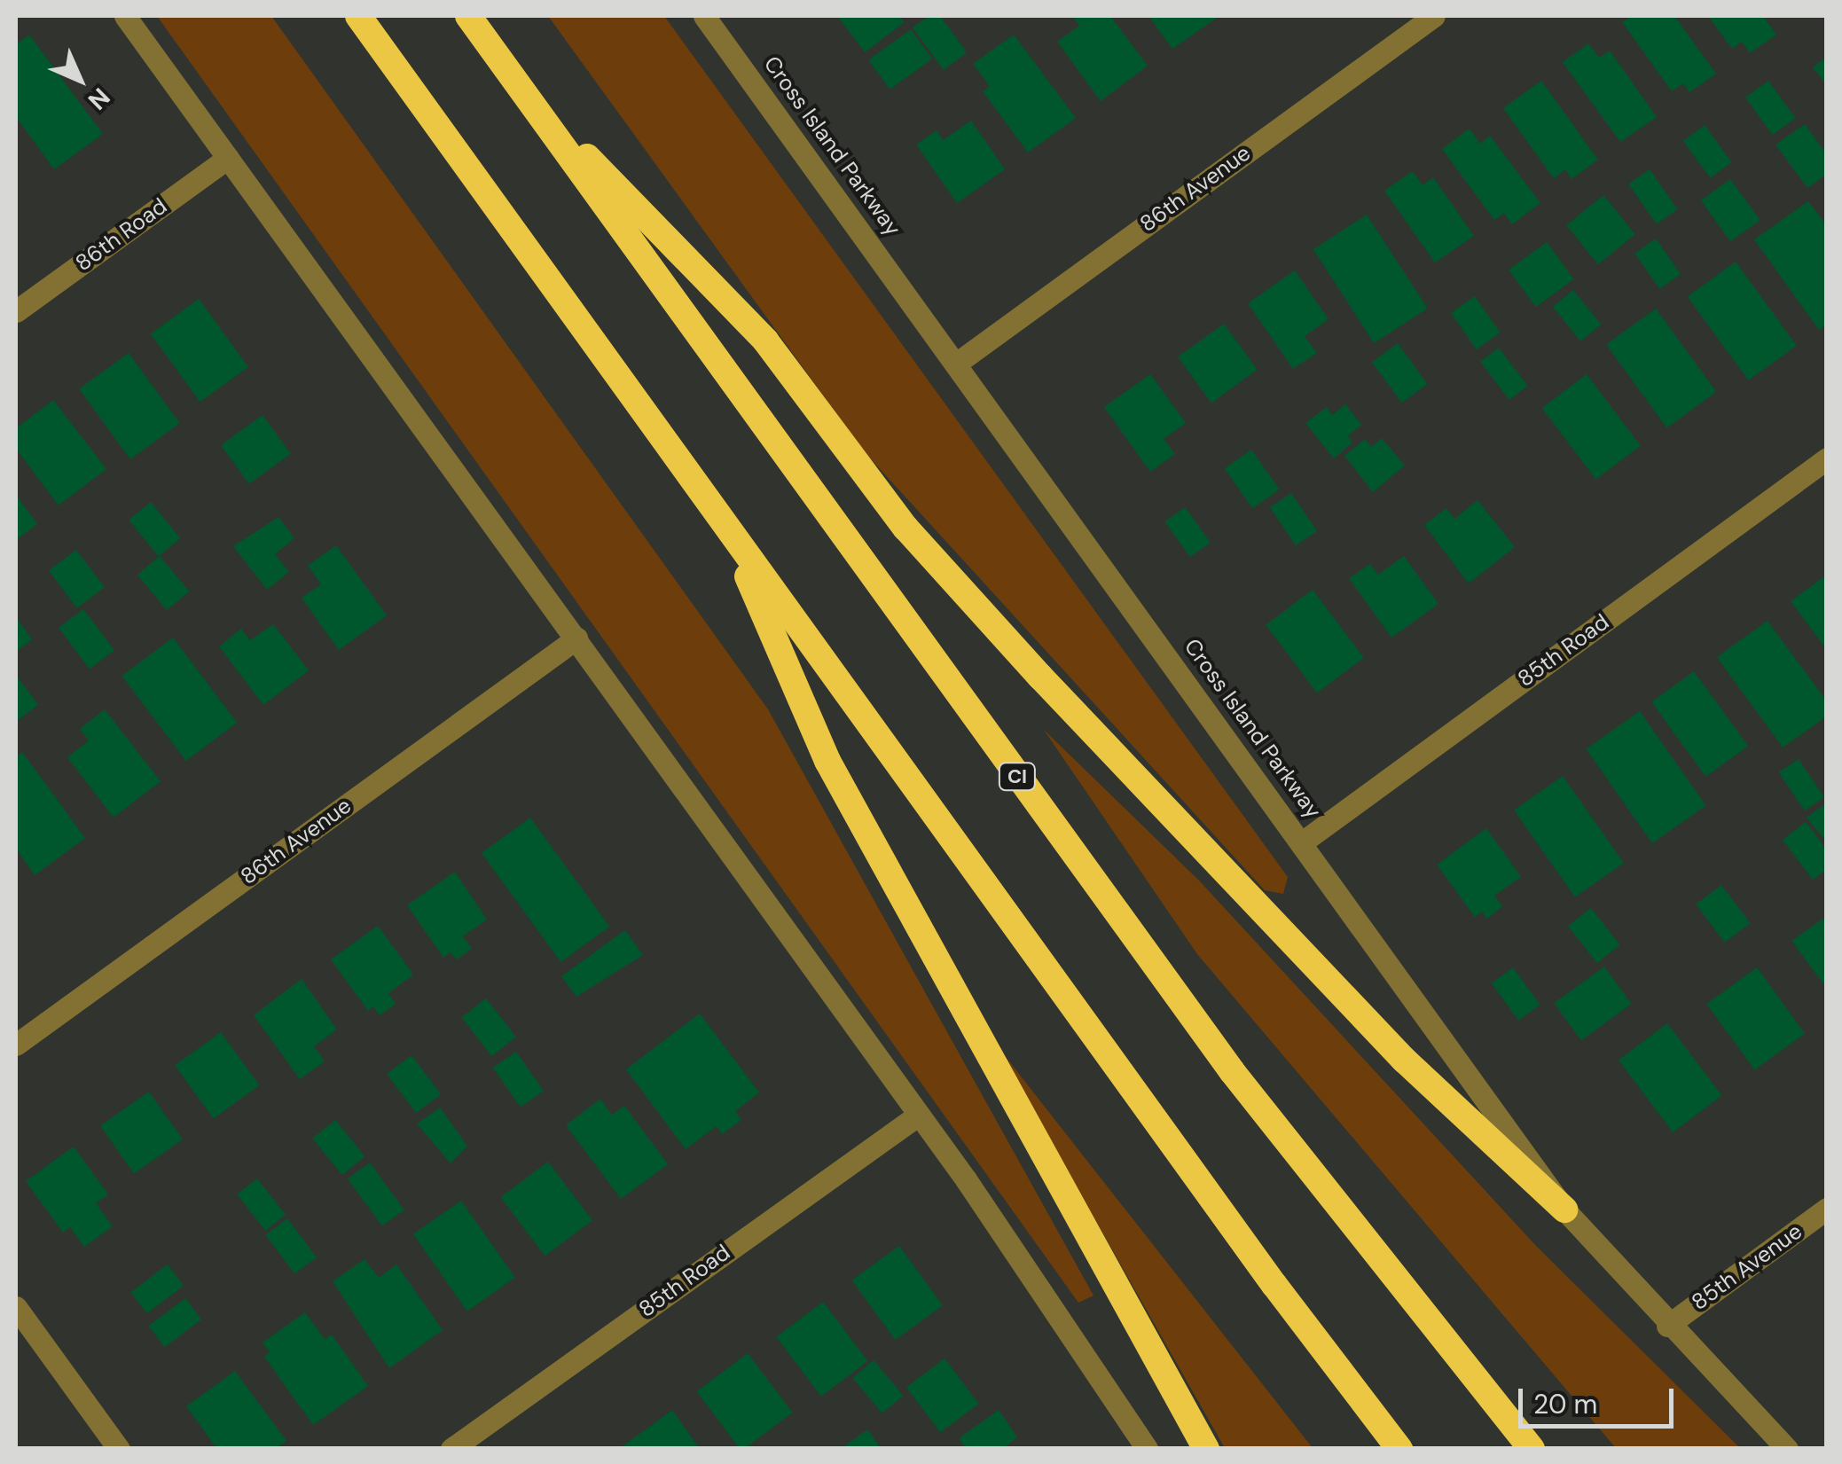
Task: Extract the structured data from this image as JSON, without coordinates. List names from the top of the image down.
{
  "streets": {
    "highway": ["CI"],
    "street": [
      "Cross Island Parkway",
      "86th Avenue",
      "86th Road",
      "85th Road",
      "85th Avenue"
    ]
  },
  "crossings": [
    ["Cross Island Parkway", "86th Avenue"],
    ["Cross Island Parkway", "85th Road"],
    ["Cross Island Parkway", "85th Avenue"]
  ],
  "scale_bar": "20 m",
  "north": "bottom right"
}
